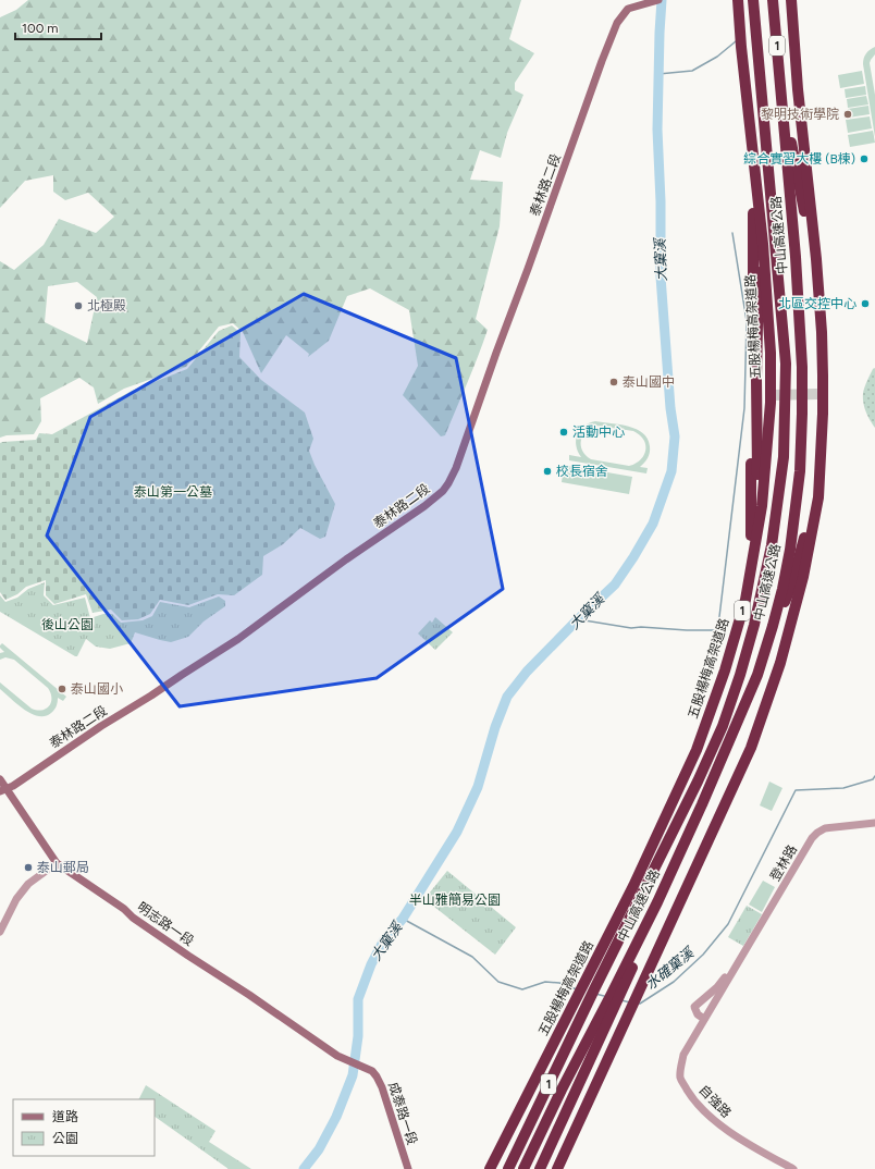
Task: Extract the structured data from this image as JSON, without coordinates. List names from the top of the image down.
{
  "streets": {
    "highway": ["1", "中山高速公路", "五股楊梅高架道路"],
    "main road": ["泰林路二段", "明志路一段", "成泰路一段"],
    "street": ["登林路", "自強路"]
  },
  "crossings": [
    ["泰林路二段", "明志路一段"],
    ["登林路", "自強路"],
    ["明志路一段", "成泰路一段"]
  ],
  "water": ["大窠溪", "水確窠溪"],
  "parks": ["泰山第一公墓", "後山公園", "半山雅簡易公園"],
  "places": [
    "黎明技術學院",
    "綜合實習大樓 (B棟)",
    "北區交控中心",
    "北極殿",
    "泰山國中",
    "活動中心",
    "校長宿舍",
    "泰山國小",
    "泰山郵局"
  ],
  "legend": ["道路", "公園"],
  "scale_bar": "100 m"
}
